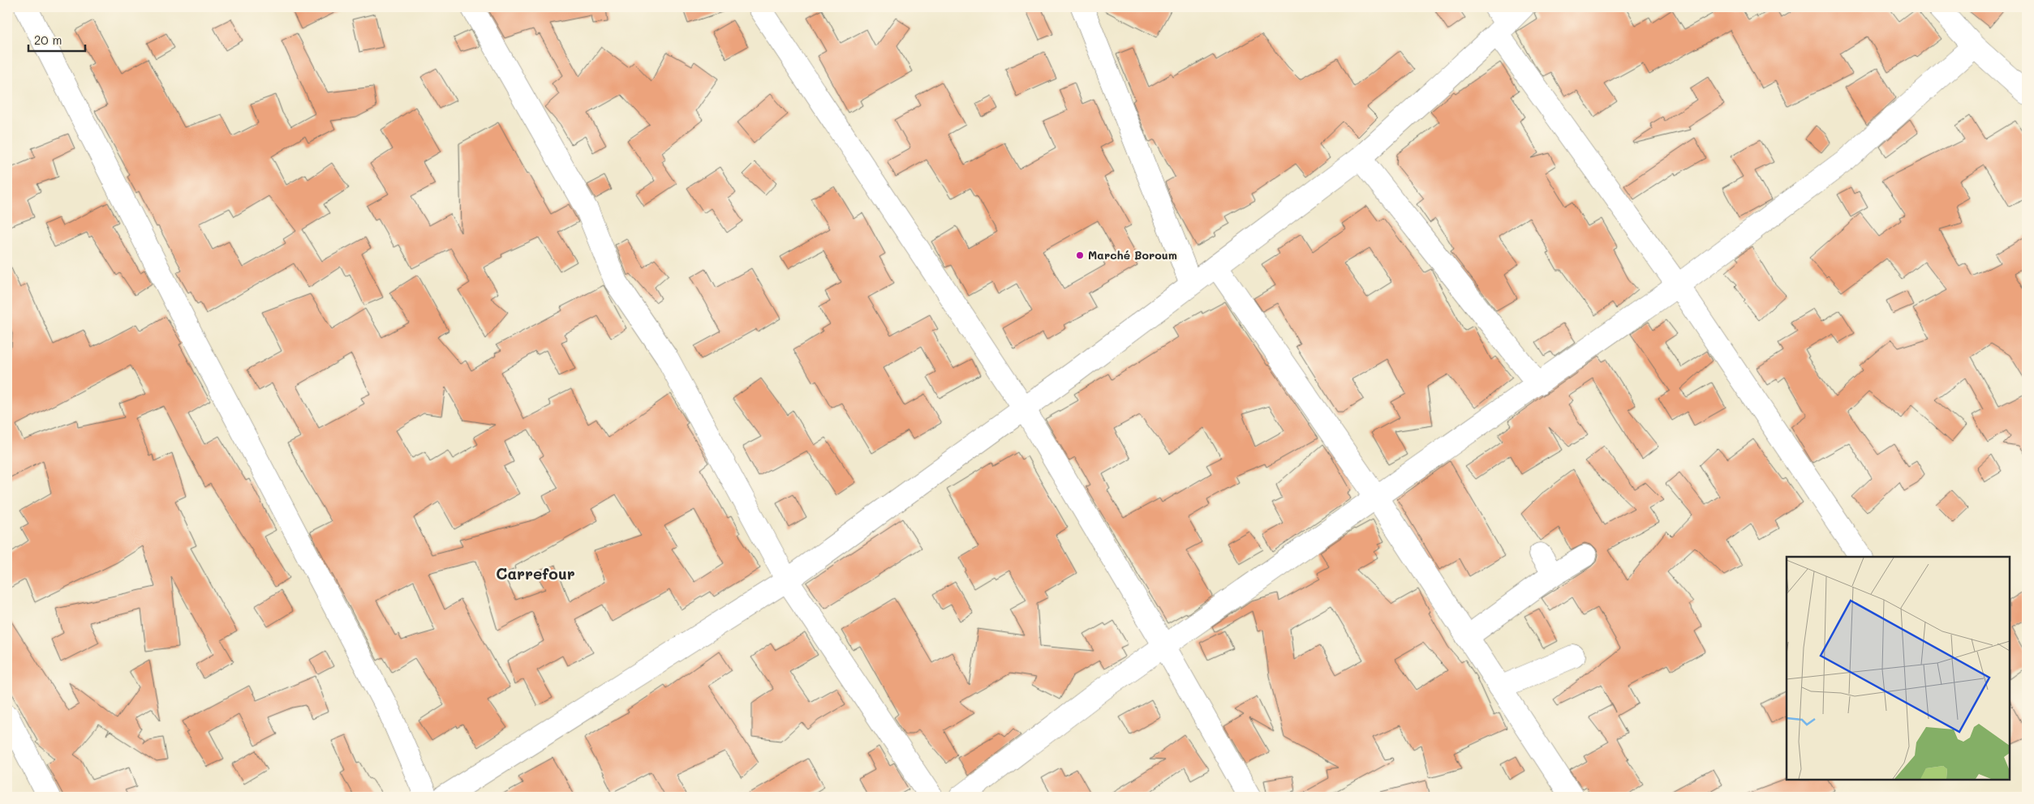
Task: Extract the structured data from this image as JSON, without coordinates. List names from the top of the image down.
{
  "districts": ["Carrefour"],
  "places": ["Marché Boroum"],
  "scale_bar": "20 m"
}
